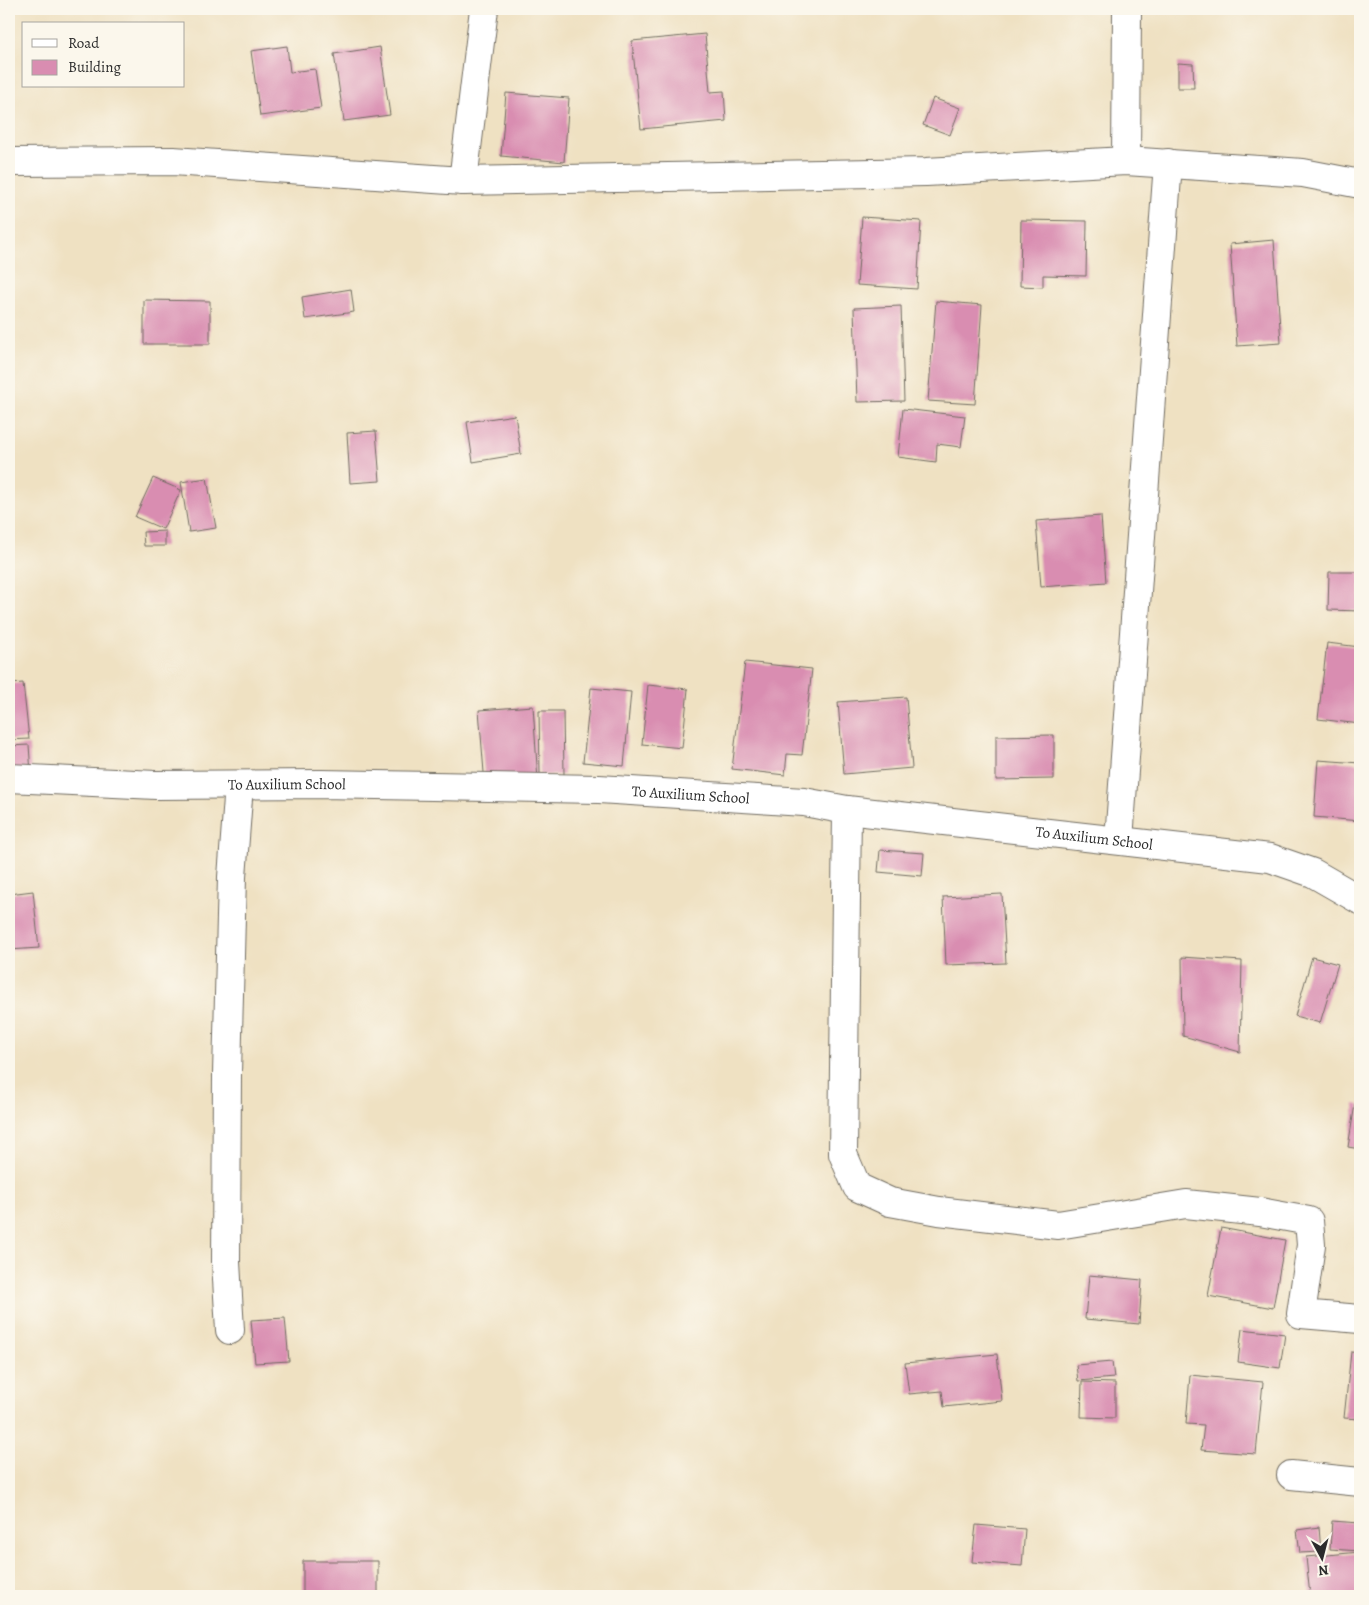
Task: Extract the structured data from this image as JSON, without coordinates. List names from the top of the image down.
{
  "streets": {
    "street": ["To Auxilium School"]
  },
  "legend": ["Road", "Building"],
  "north": "bottom"
}
